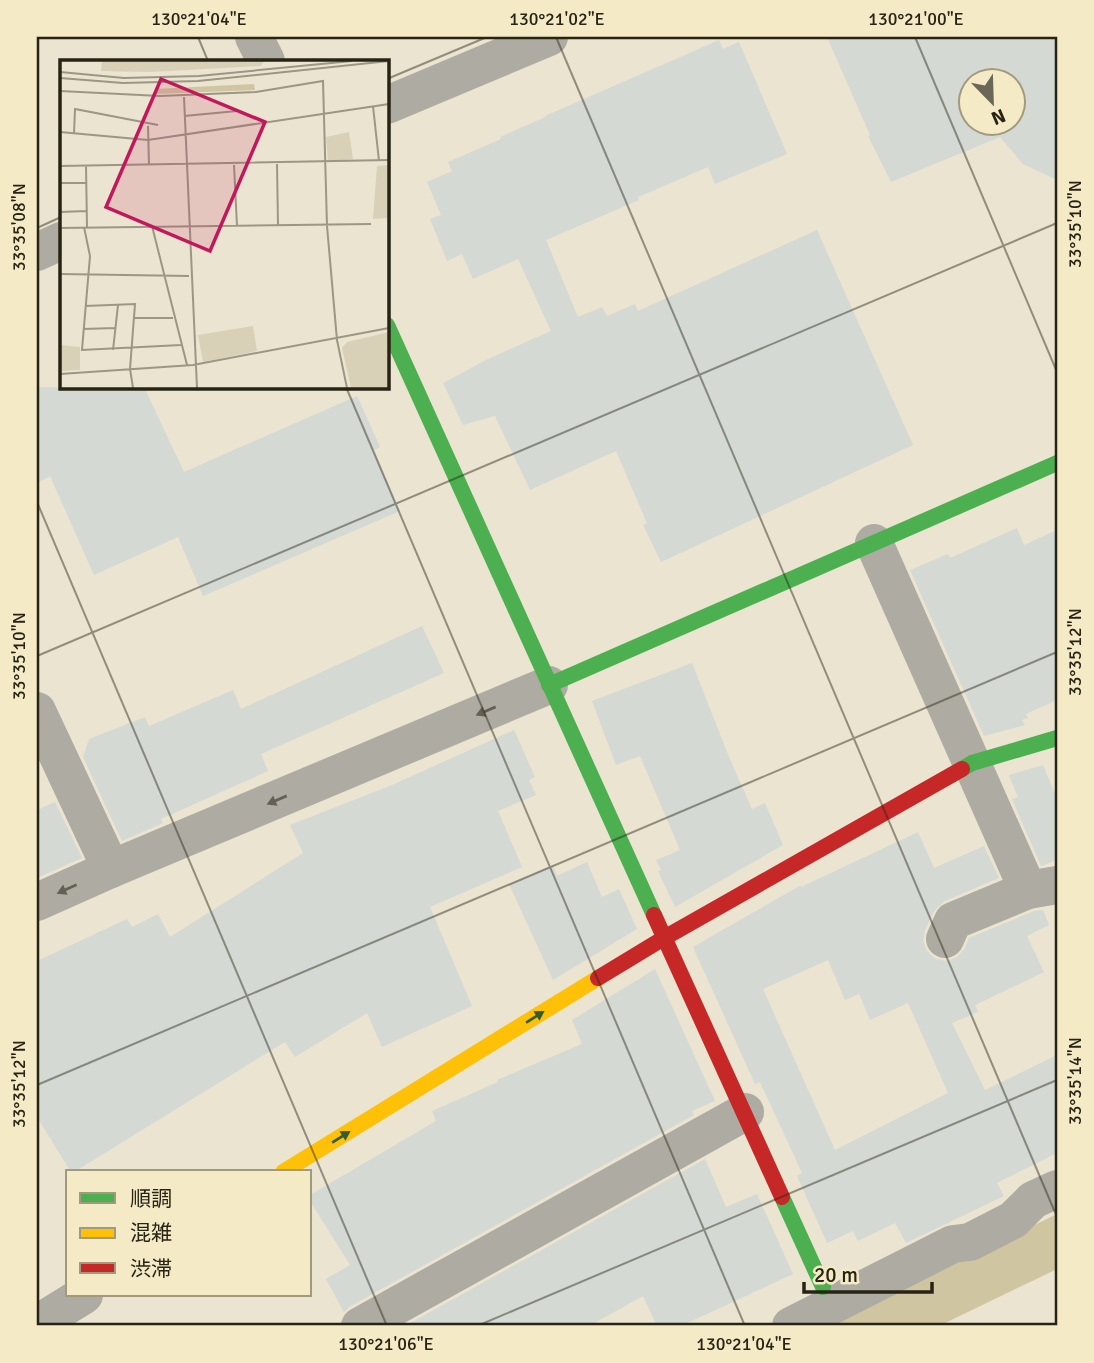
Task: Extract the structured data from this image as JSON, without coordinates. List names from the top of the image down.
{
  "legend": ["順調", "混雑", "渋滞"],
  "scale_bar": "20 m",
  "north": "bottom right",
  "coordinates": [
    "130°21'04\"E",
    "130°21'02\"E",
    "130°21'00\"E",
    "33°35'10\"N",
    "33°35'08\"N",
    "33°35'12\"N",
    "33°35'14\"N",
    "130°21'06\"E"
  ]
}
